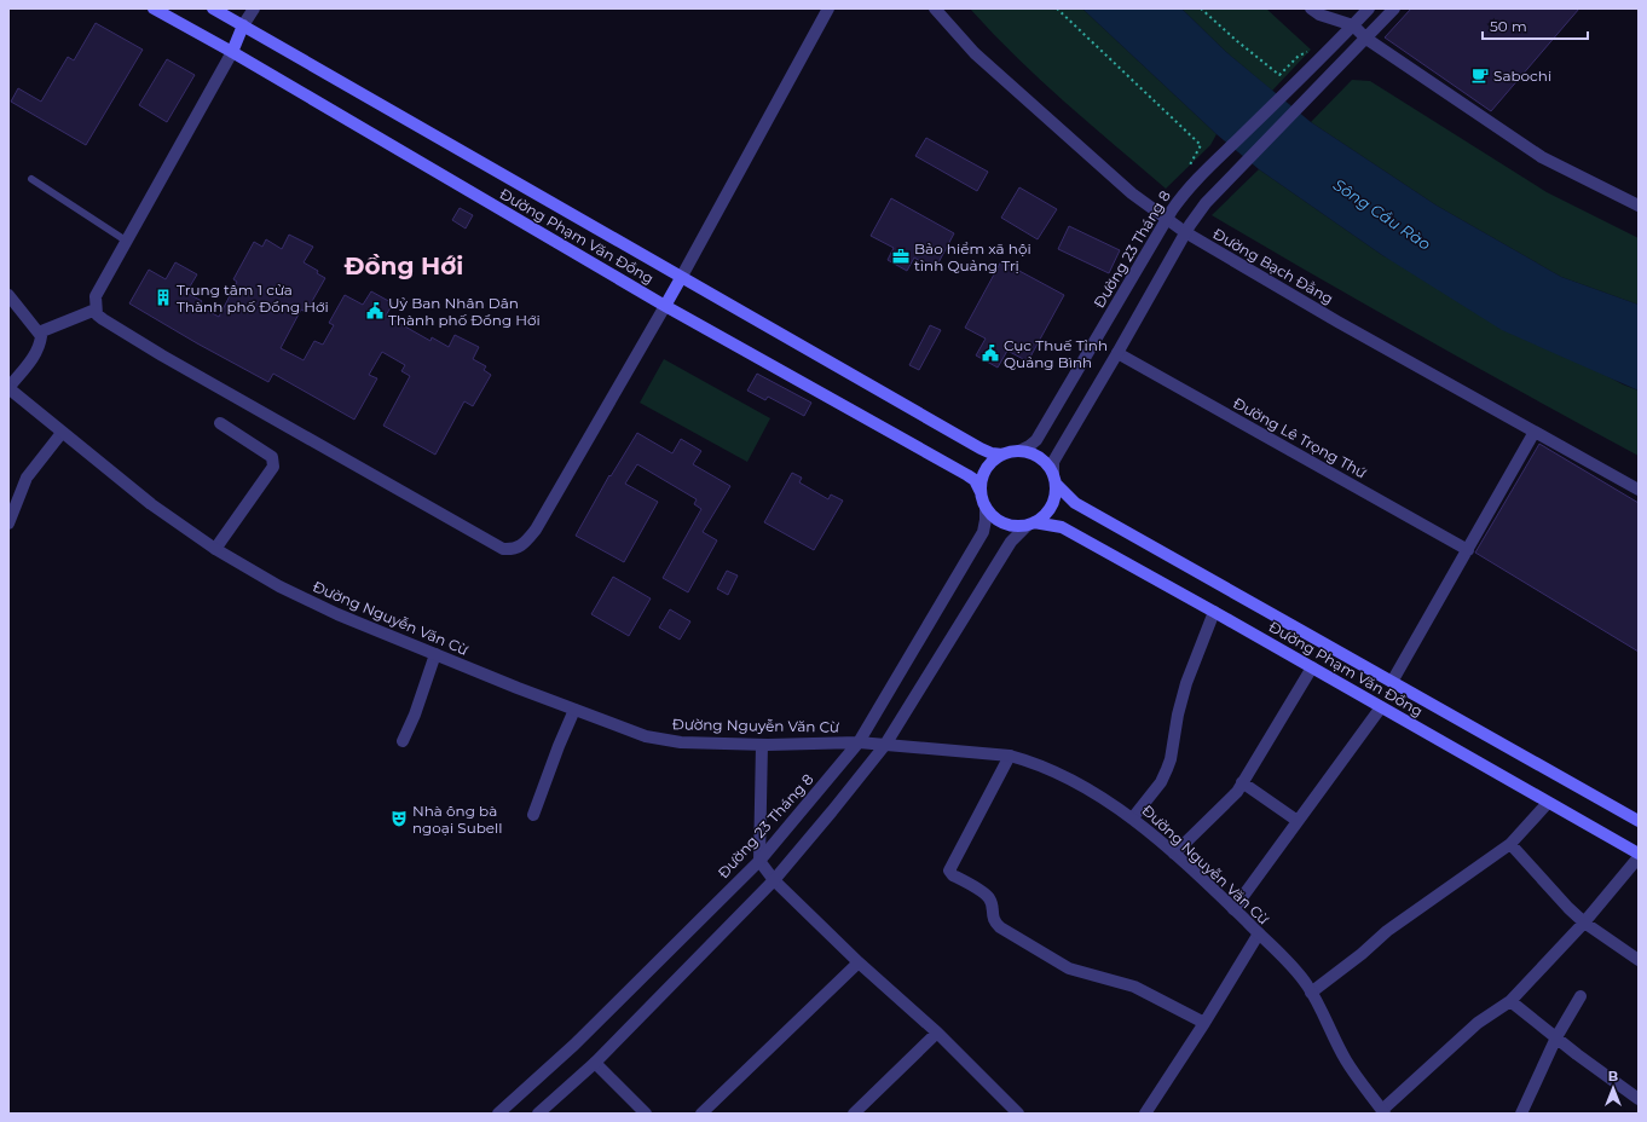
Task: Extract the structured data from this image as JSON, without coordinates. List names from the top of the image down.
{
  "streets": {
    "main road": ["Đường Phạm Văn Đồng"],
    "street": [
      "Đường 23 Tháng 8",
      "Đường Bạch Đằng",
      "Đường Lê Trọng Thứ",
      "Đường Nguyễn Văn Cừ"
    ]
  },
  "crossings": [
    ["Đường Phạm Văn Đồng", "Đường 23 Tháng 8"],
    ["Đường 23 Tháng 8", "Đường Bạch Đằng"],
    ["Đường 23 Tháng 8", "Đường Nguyễn Văn Cừ"]
  ],
  "districts": ["Đồng Hới"],
  "water": ["Sông Cầu Rào"],
  "places": {
    "cafe": ["Sabochi"],
    "office": ["Bảo hiểm xã hội tỉnh Quảng Trị"],
    "building": ["Trung tâm 1 cửa Thành phố Đồng Hới"],
    "public building": ["Uỷ Ban Nhân Dân Thành phố Đồng Hới", "Cục Thuế Tỉnh Quảng Bình"],
    "theatre": ["Nhà ông bà ngoại Subell"]
  },
  "scale_bar": "50 m",
  "north": "top"
}
